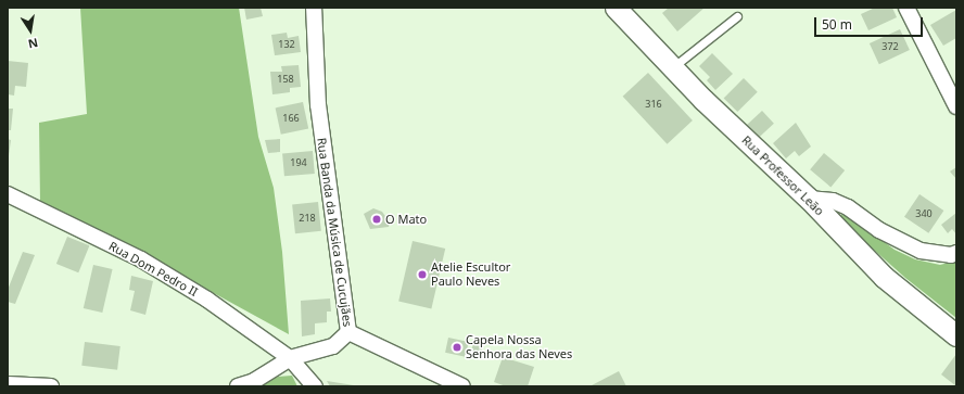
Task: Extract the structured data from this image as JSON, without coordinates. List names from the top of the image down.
{
  "streets": {
    "street": ["Rua Professor Leão", "Rua Banda da Música de Cucujães", "Rua Dom Pedro II"]
  },
  "crossings": [
    ["Rua Banda da Música de Cucujães", "Rua Dom Pedro II"]
  ],
  "places": ["O Mato", "Atelie Escultor Paulo Neves", "Capela Nossa Senhora das Neves"],
  "house_numbers": [
    "132",
    "372",
    "158",
    "316",
    "166",
    "194",
    "340",
    "218"
  ],
  "scale_bar": "50 m",
  "north": "bottom"
}
